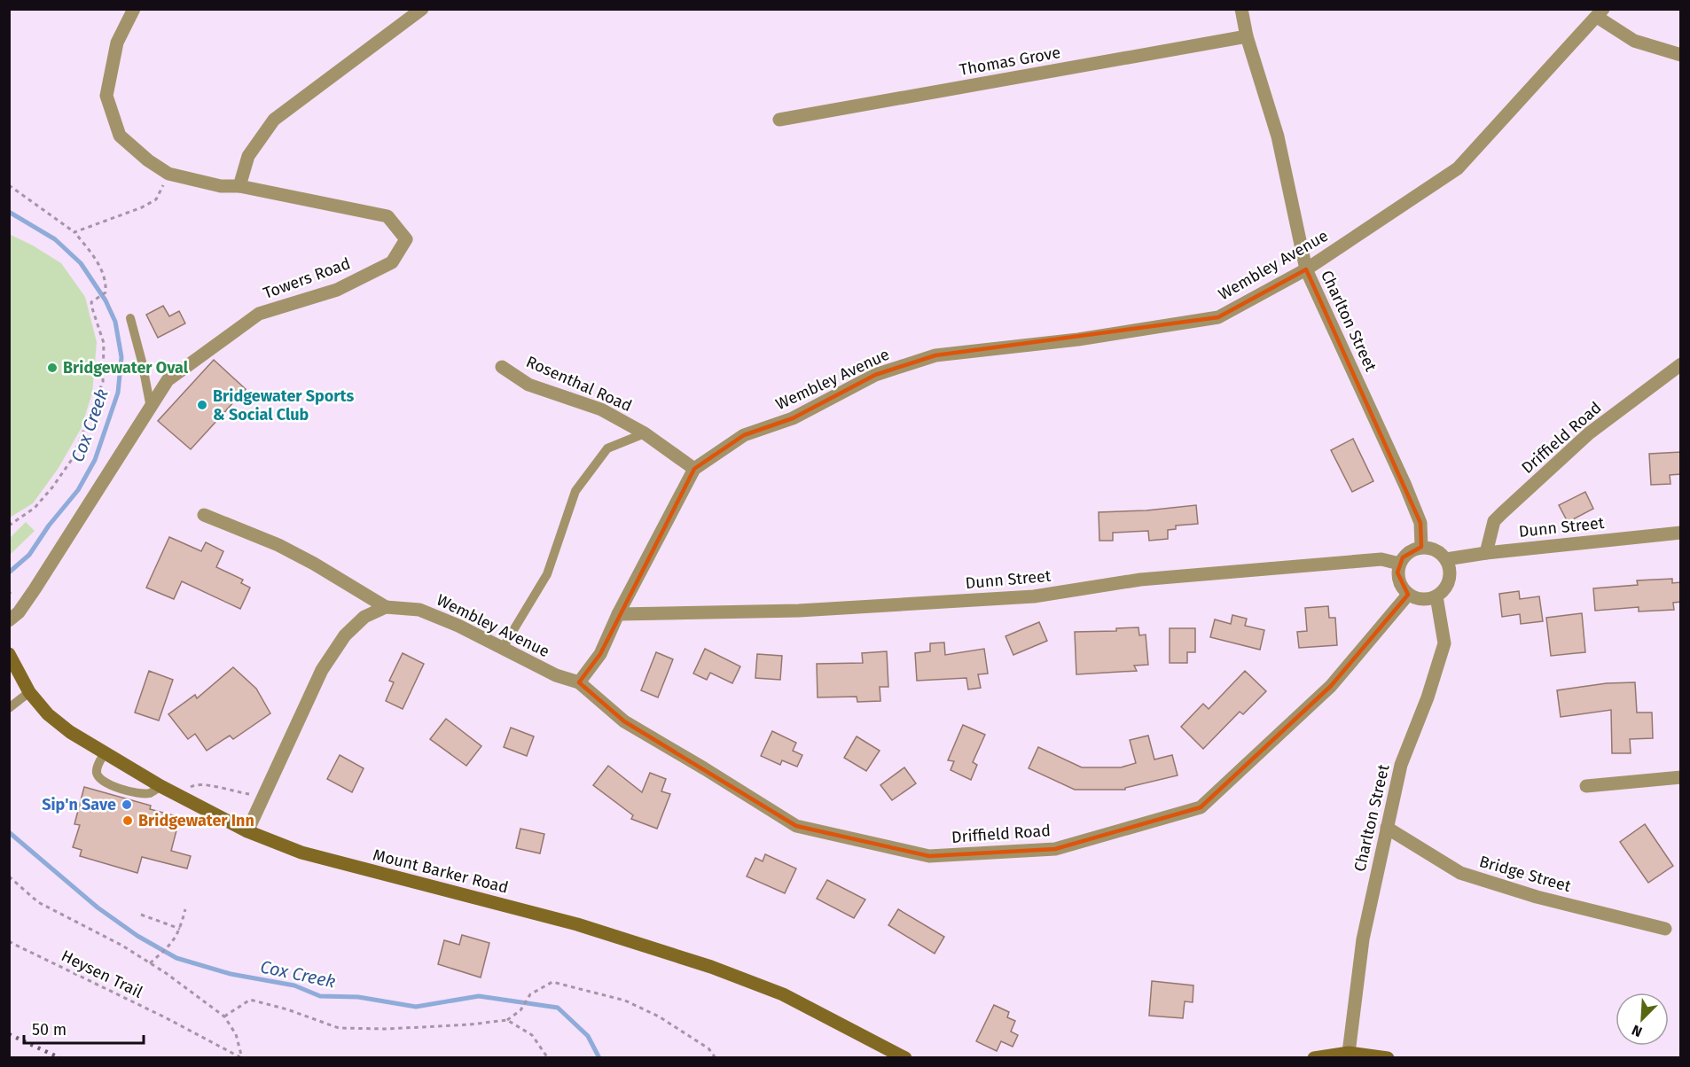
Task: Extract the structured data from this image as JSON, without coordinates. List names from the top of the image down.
{
  "streets": {
    "main road": ["Mount Barker Road"],
    "street": [
      "Thomas Grove",
      "Wembley Avenue",
      "Towers Road",
      "Charlton Street",
      "Rosenthal Road",
      "Driffield Road",
      "Dunn Street",
      "Bridge Street"
    ],
    "path": ["Heysen Trail"]
  },
  "crossings": [
    ["Thomas Grove", "Charlton Street"],
    ["Wembley Avenue", "Charlton Street"],
    ["Wembley Avenue", "Rosenthal Road"],
    ["Wembley Avenue", "Driffield Road"],
    ["Wembley Avenue", "Dunn Street"],
    ["Charlton Street", "Driffield Road"],
    ["Charlton Street", "Dunn Street"],
    ["Charlton Street", "Bridge Street"],
    ["Driffield Road", "Dunn Street"]
  ],
  "water": ["Cox Creek"],
  "places": [
    "Bridgewater Oval",
    "Bridgewater Sports & Social Club",
    "Sip'n Save",
    "Bridgewater Inn"
  ],
  "scale_bar": "50 m",
  "north": "bottom left"
}
